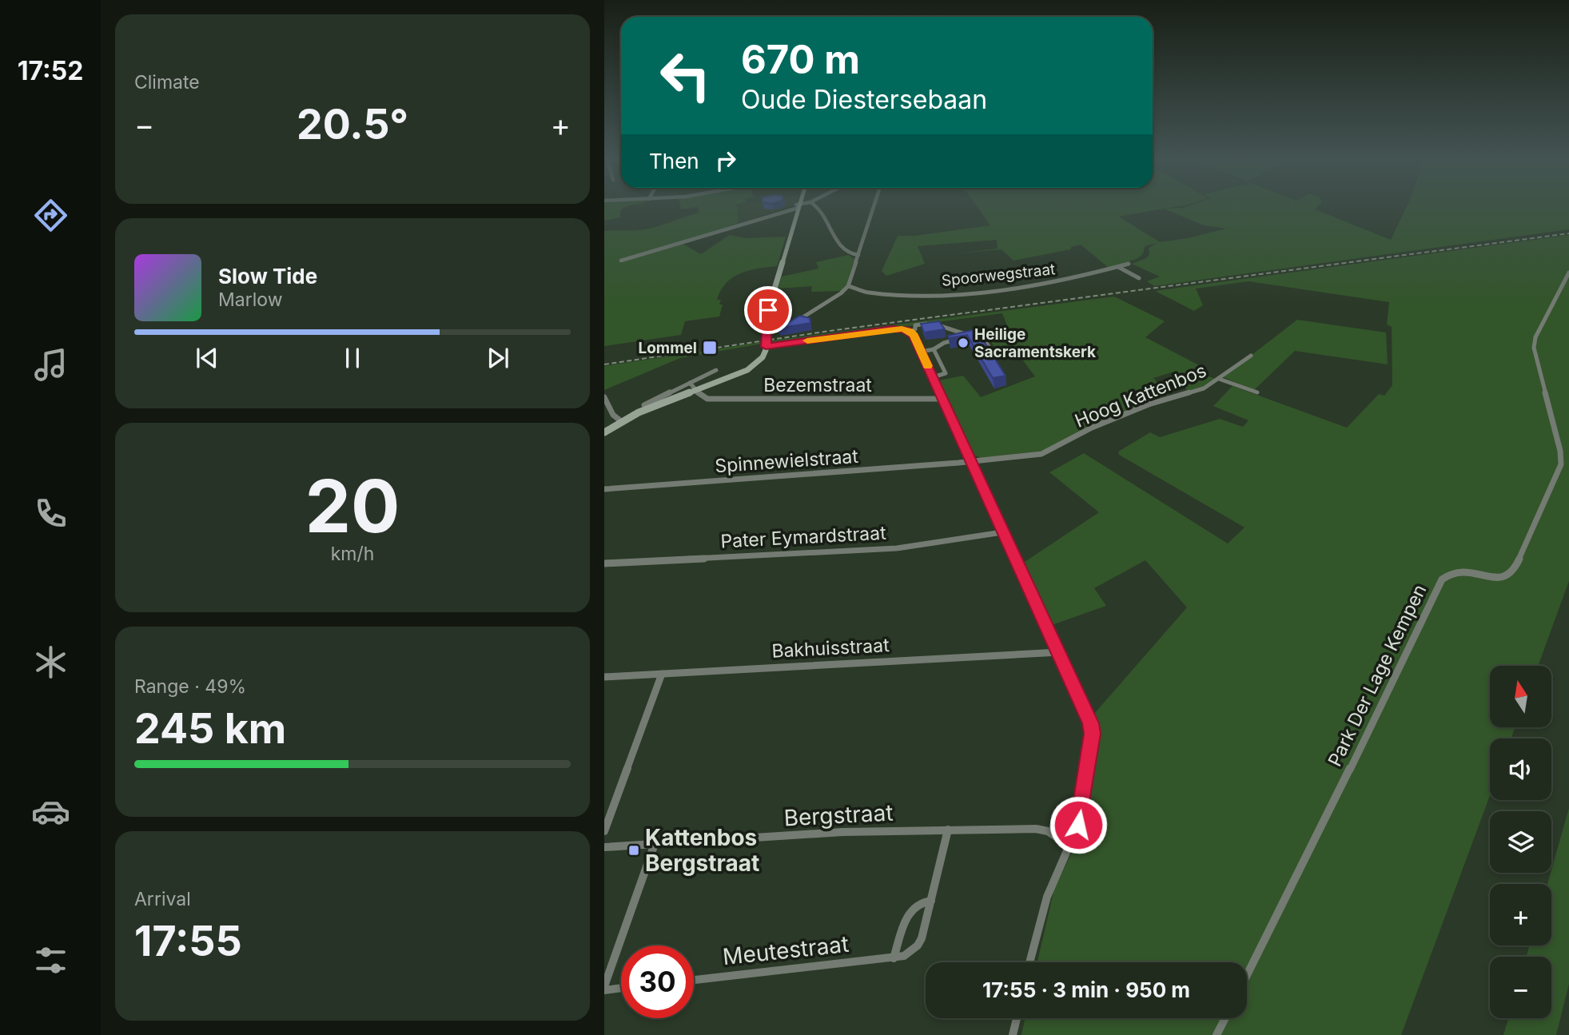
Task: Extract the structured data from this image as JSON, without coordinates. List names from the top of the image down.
{
  "streets": {
    "street": [
      "Spoorwegstraat",
      "Bezemstraat",
      "Hoog Kattenbos",
      "Spinnewielstraat",
      "Pater Eymardstraat",
      "Bakhuisstraat",
      "Park Der Lage Kempen",
      "Bergstraat",
      "Meutestraat"
    ]
  },
  "crossings": [
    ["Hoog Kattenbos", "Spinnewielstraat"],
    ["Bergstraat", "Meutestraat"]
  ],
  "places": {
    "other": ["Heilige Sacramentskerk"],
    "transit": ["Lommel", "Kattenbos Bergstraat"]
  },
  "north": "top",
  "page": {
    "tabs": "17:52",
    "tile": [
      "Climate",
      ["20", "km/h"],
      ["Range · 49%", "245 km"],
      ["Arrival", "17:55"]
    ],
    "turn": ["670 m", "Oude Diestersebaan"],
    "heat": ["−", "20.5°", "+"],
    "then": "Then",
    "song": ["Slow Tide", "Marlow"],
    "map_buttons": ["+", "−"],
    "limit": "30",
    "trip": "17:55 · 3 min · 950 m"
  }
}
